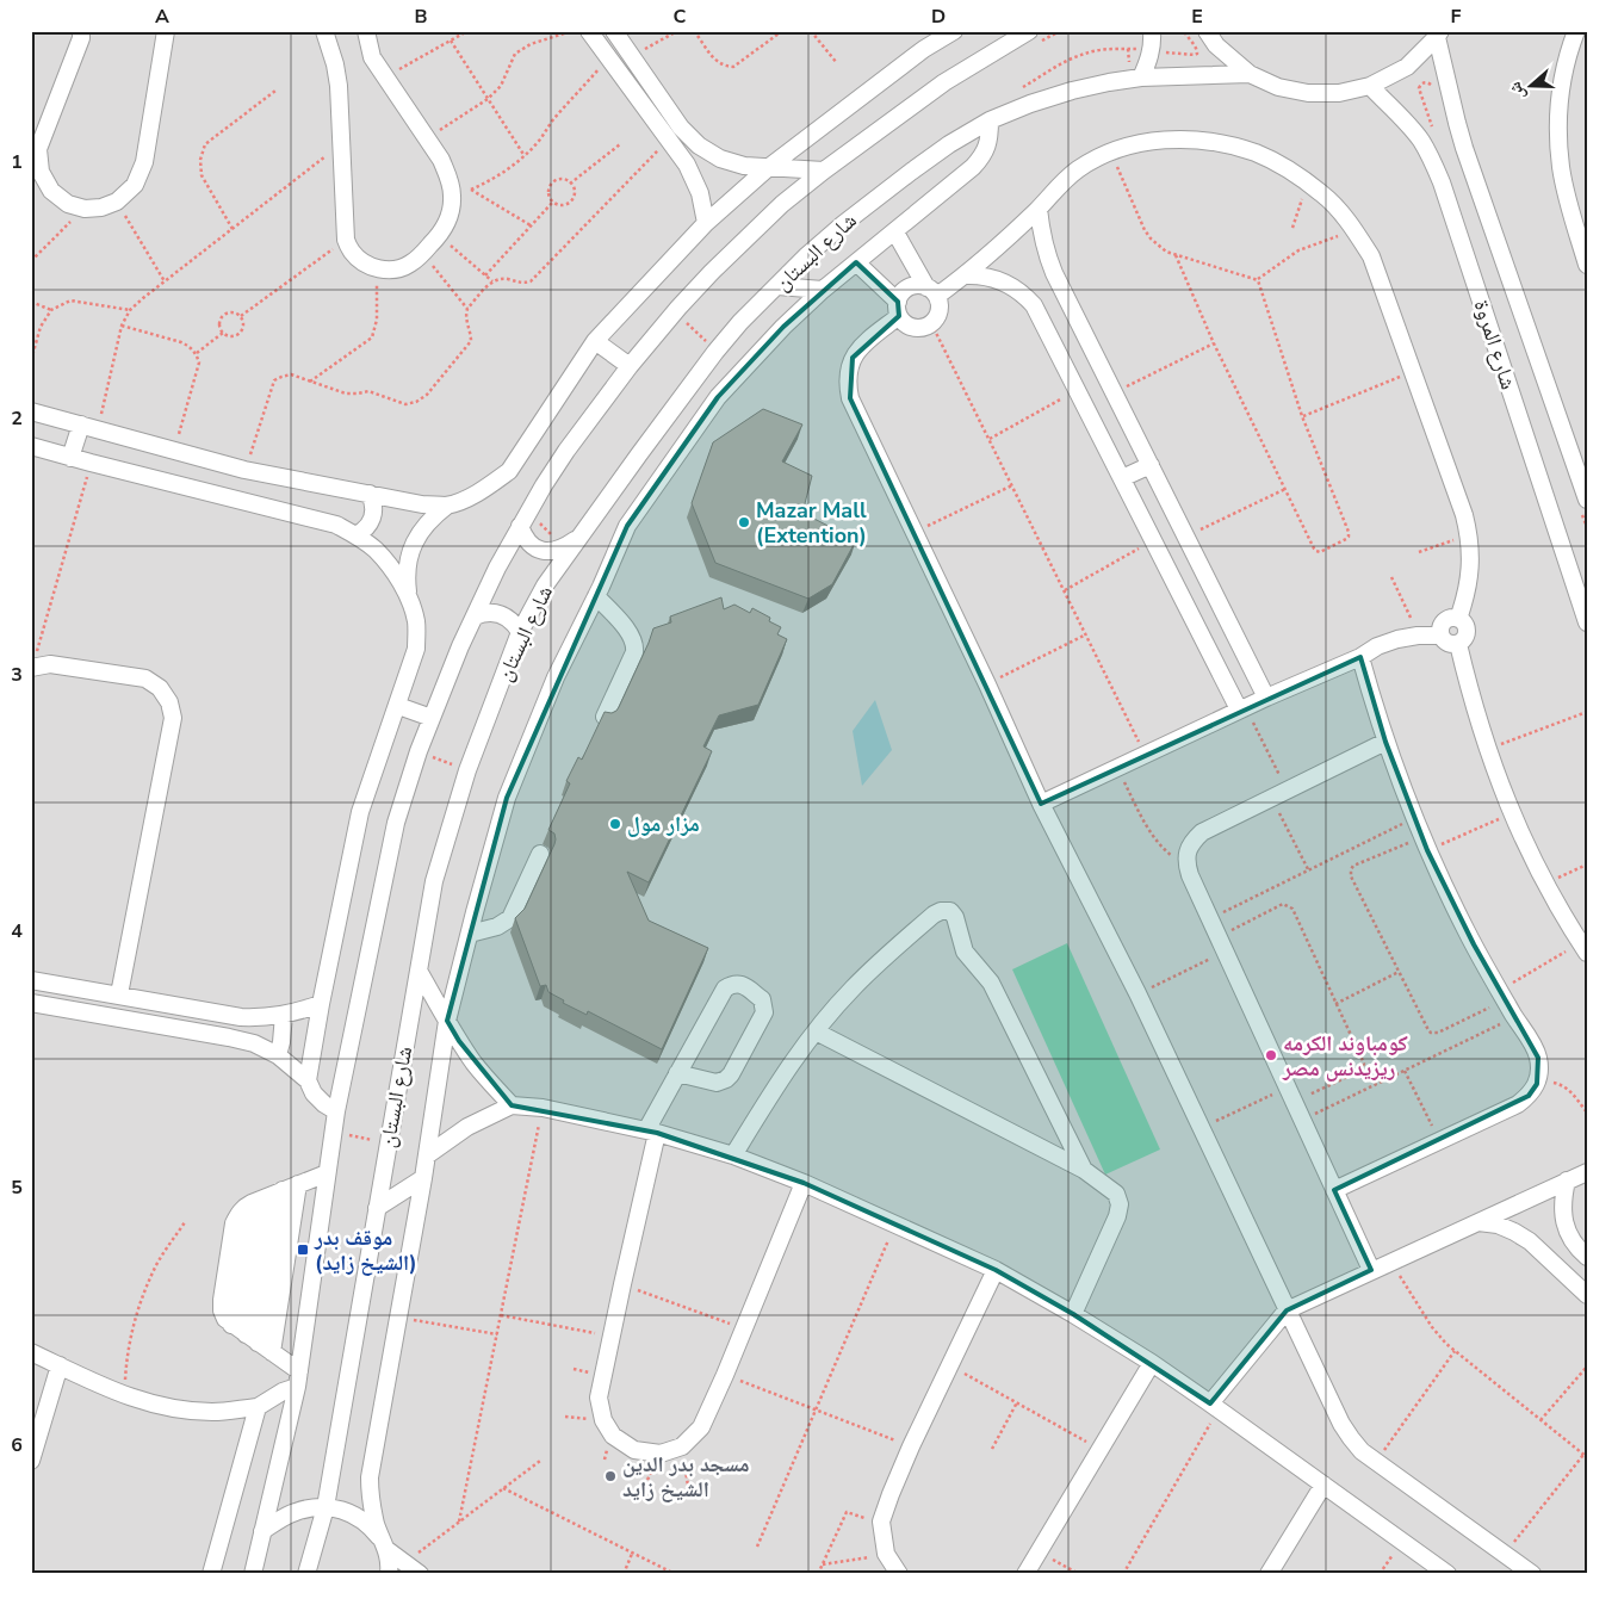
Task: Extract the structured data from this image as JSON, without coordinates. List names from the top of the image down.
{
  "streets": {
    "street": ["شارع البستان", "شارع المروة"]
  },
  "places": {
    "other": [
      "Mazar Mall (Extention)",
      "مزار مول",
      "كومباوند الكرمه ريزيدنس مصر",
      "مسجد بدر الدين الشيخ زايد"
    ],
    "transit": ["موقف بدر (الشيخ زايد)"]
  },
  "north": "left",
  "grid": {
    "columns": [
      "A",
      "B",
      "C",
      "D",
      "E",
      "F"
    ],
    "rows": [
      "1",
      "2",
      "3",
      "4",
      "5",
      "6"
    ]
  }
}
